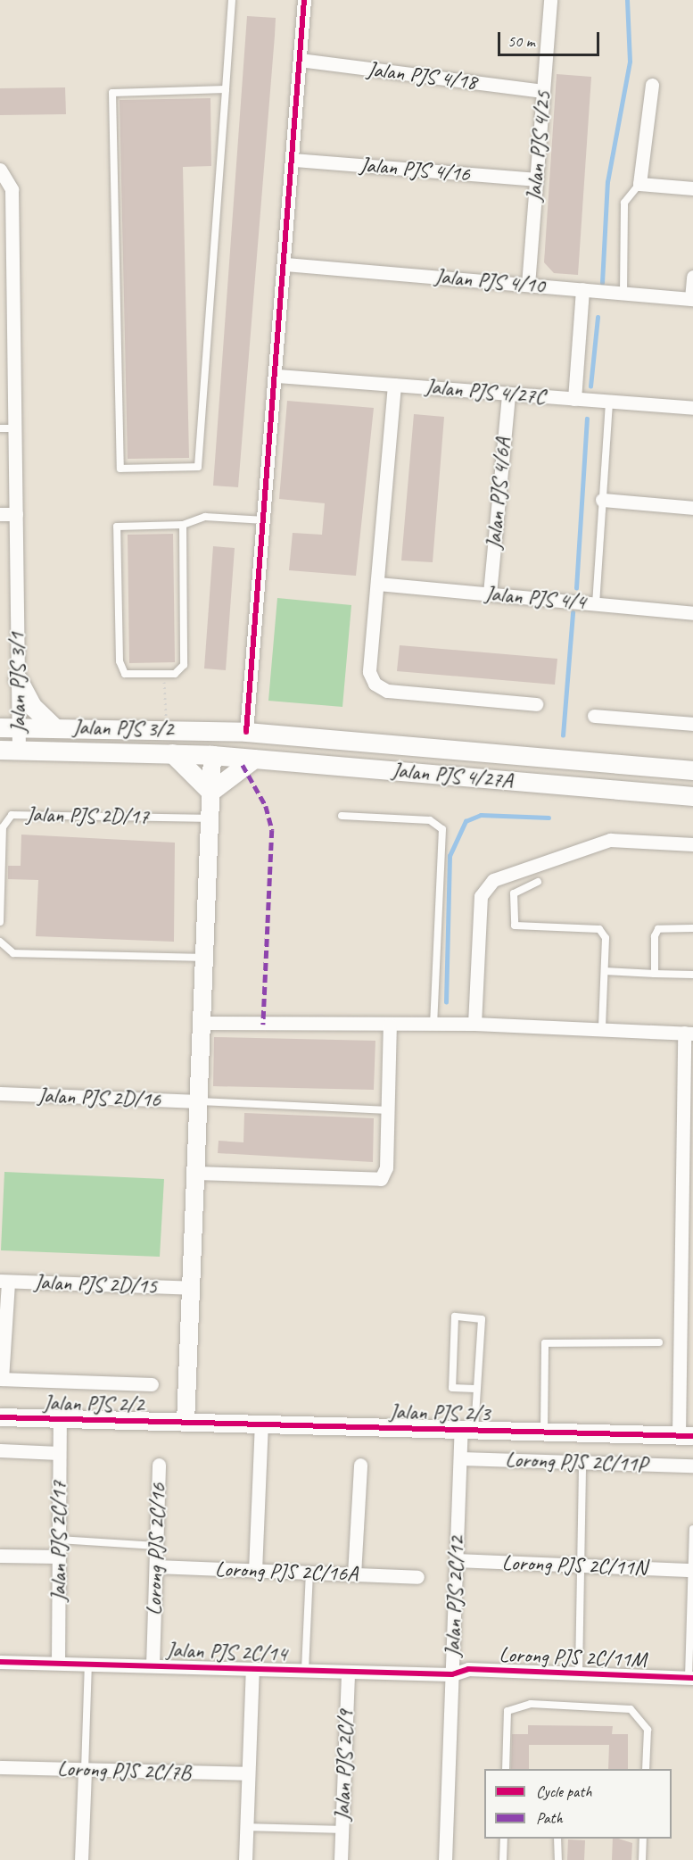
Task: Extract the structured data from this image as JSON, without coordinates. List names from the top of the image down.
{
  "streets": {
    "main road": ["Jalan PJS 3/2", "Jalan PJS 4/27A"],
    "street": [
      "Jalan PJS 4/18",
      "Jalan PJS 4/25",
      "Jalan PJS 4/16",
      "Jalan PJS 4/10",
      "Jalan PJS 4/27C",
      "Jalan PJS 4/6A",
      "Jalan PJS 4/4",
      "Jalan PJS 3/1",
      "Jalan PJS 2D/16",
      "Jalan PJS 2D/15",
      "Jalan PJS 2/2",
      "Jalan PJS 2/3",
      "Lorong PJS 2C/11P",
      "Jalan PJS 2C/17",
      "Lorong PJS 2C/16",
      "Lorong PJS 2C/11N",
      "Lorong PJS 2C/16A",
      "Jalan PJS 2C/12",
      "Jalan PJS 2C/14",
      "Lorong PJS 2C/11M",
      "Jalan PJS 2C/9",
      "Lorong PJS 2C/7B"
    ],
    "lane": ["Jalan PJS 2D/17"]
  },
  "crossings": [
    ["Jalan PJS 4/18", "Jalan PJS 4/25"],
    ["Jalan PJS 4/25", "Jalan PJS 4/16"],
    ["Jalan PJS 4/25", "Jalan PJS 4/10"],
    ["Jalan PJS 4/27C", "Jalan PJS 4/6A"],
    ["Jalan PJS 4/6A", "Jalan PJS 4/4"],
    ["Jalan PJS 3/1", "Jalan PJS 3/2"],
    ["Jalan PJS 3/2", "Jalan PJS 4/27A"],
    ["Jalan PJS 2/2", "Jalan PJS 2/3"],
    ["Jalan PJS 2/2", "Jalan PJS 2C/17"],
    ["Jalan PJS 2/3", "Jalan PJS 2C/12"],
    ["Lorong PJS 2C/11P", "Jalan PJS 2C/12"],
    ["Jalan PJS 2C/17", "Jalan PJS 2C/14"],
    ["Lorong PJS 2C/16", "Lorong PJS 2C/16A"],
    ["Lorong PJS 2C/16", "Jalan PJS 2C/14"],
    ["Lorong PJS 2C/11N", "Jalan PJS 2C/12"],
    ["Jalan PJS 2C/12", "Jalan PJS 2C/14"],
    ["Jalan PJS 2C/12", "Lorong PJS 2C/11M"],
    ["Jalan PJS 2C/14", "Lorong PJS 2C/11M"],
    ["Jalan PJS 2C/14", "Jalan PJS 2C/9"]
  ],
  "legend": ["Cycle path", "Path"],
  "scale_bar": "50 m"
}
